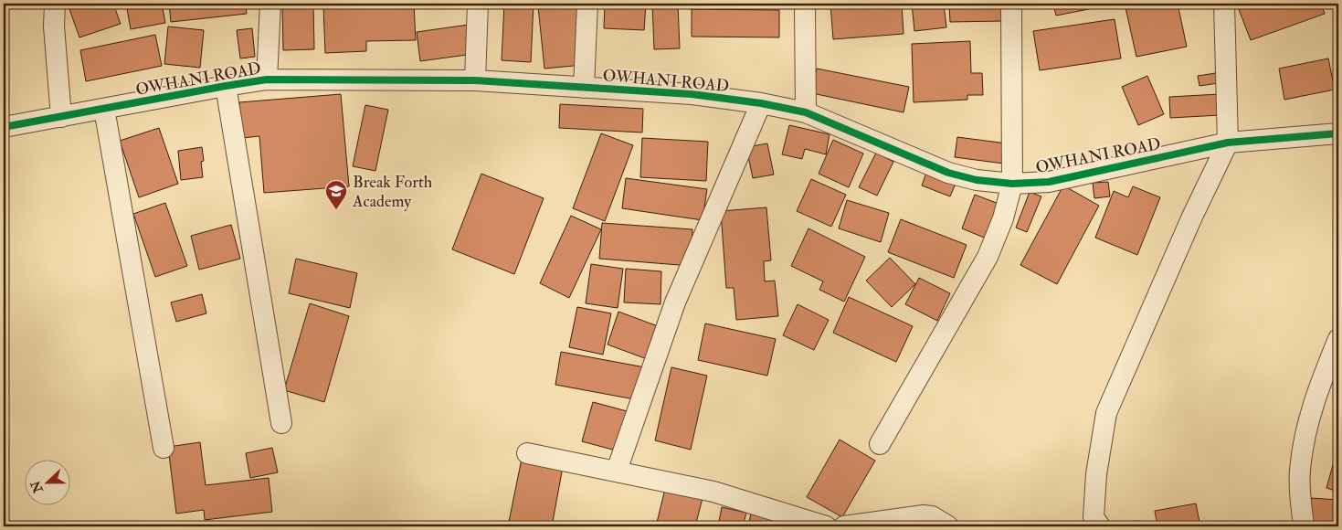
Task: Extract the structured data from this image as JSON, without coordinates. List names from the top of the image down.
{
  "streets": {
    "street": ["OWHANI ROAD"]
  },
  "places": {
    "school or university": ["Break Forth Academy"]
  },
  "north": "left"
}
